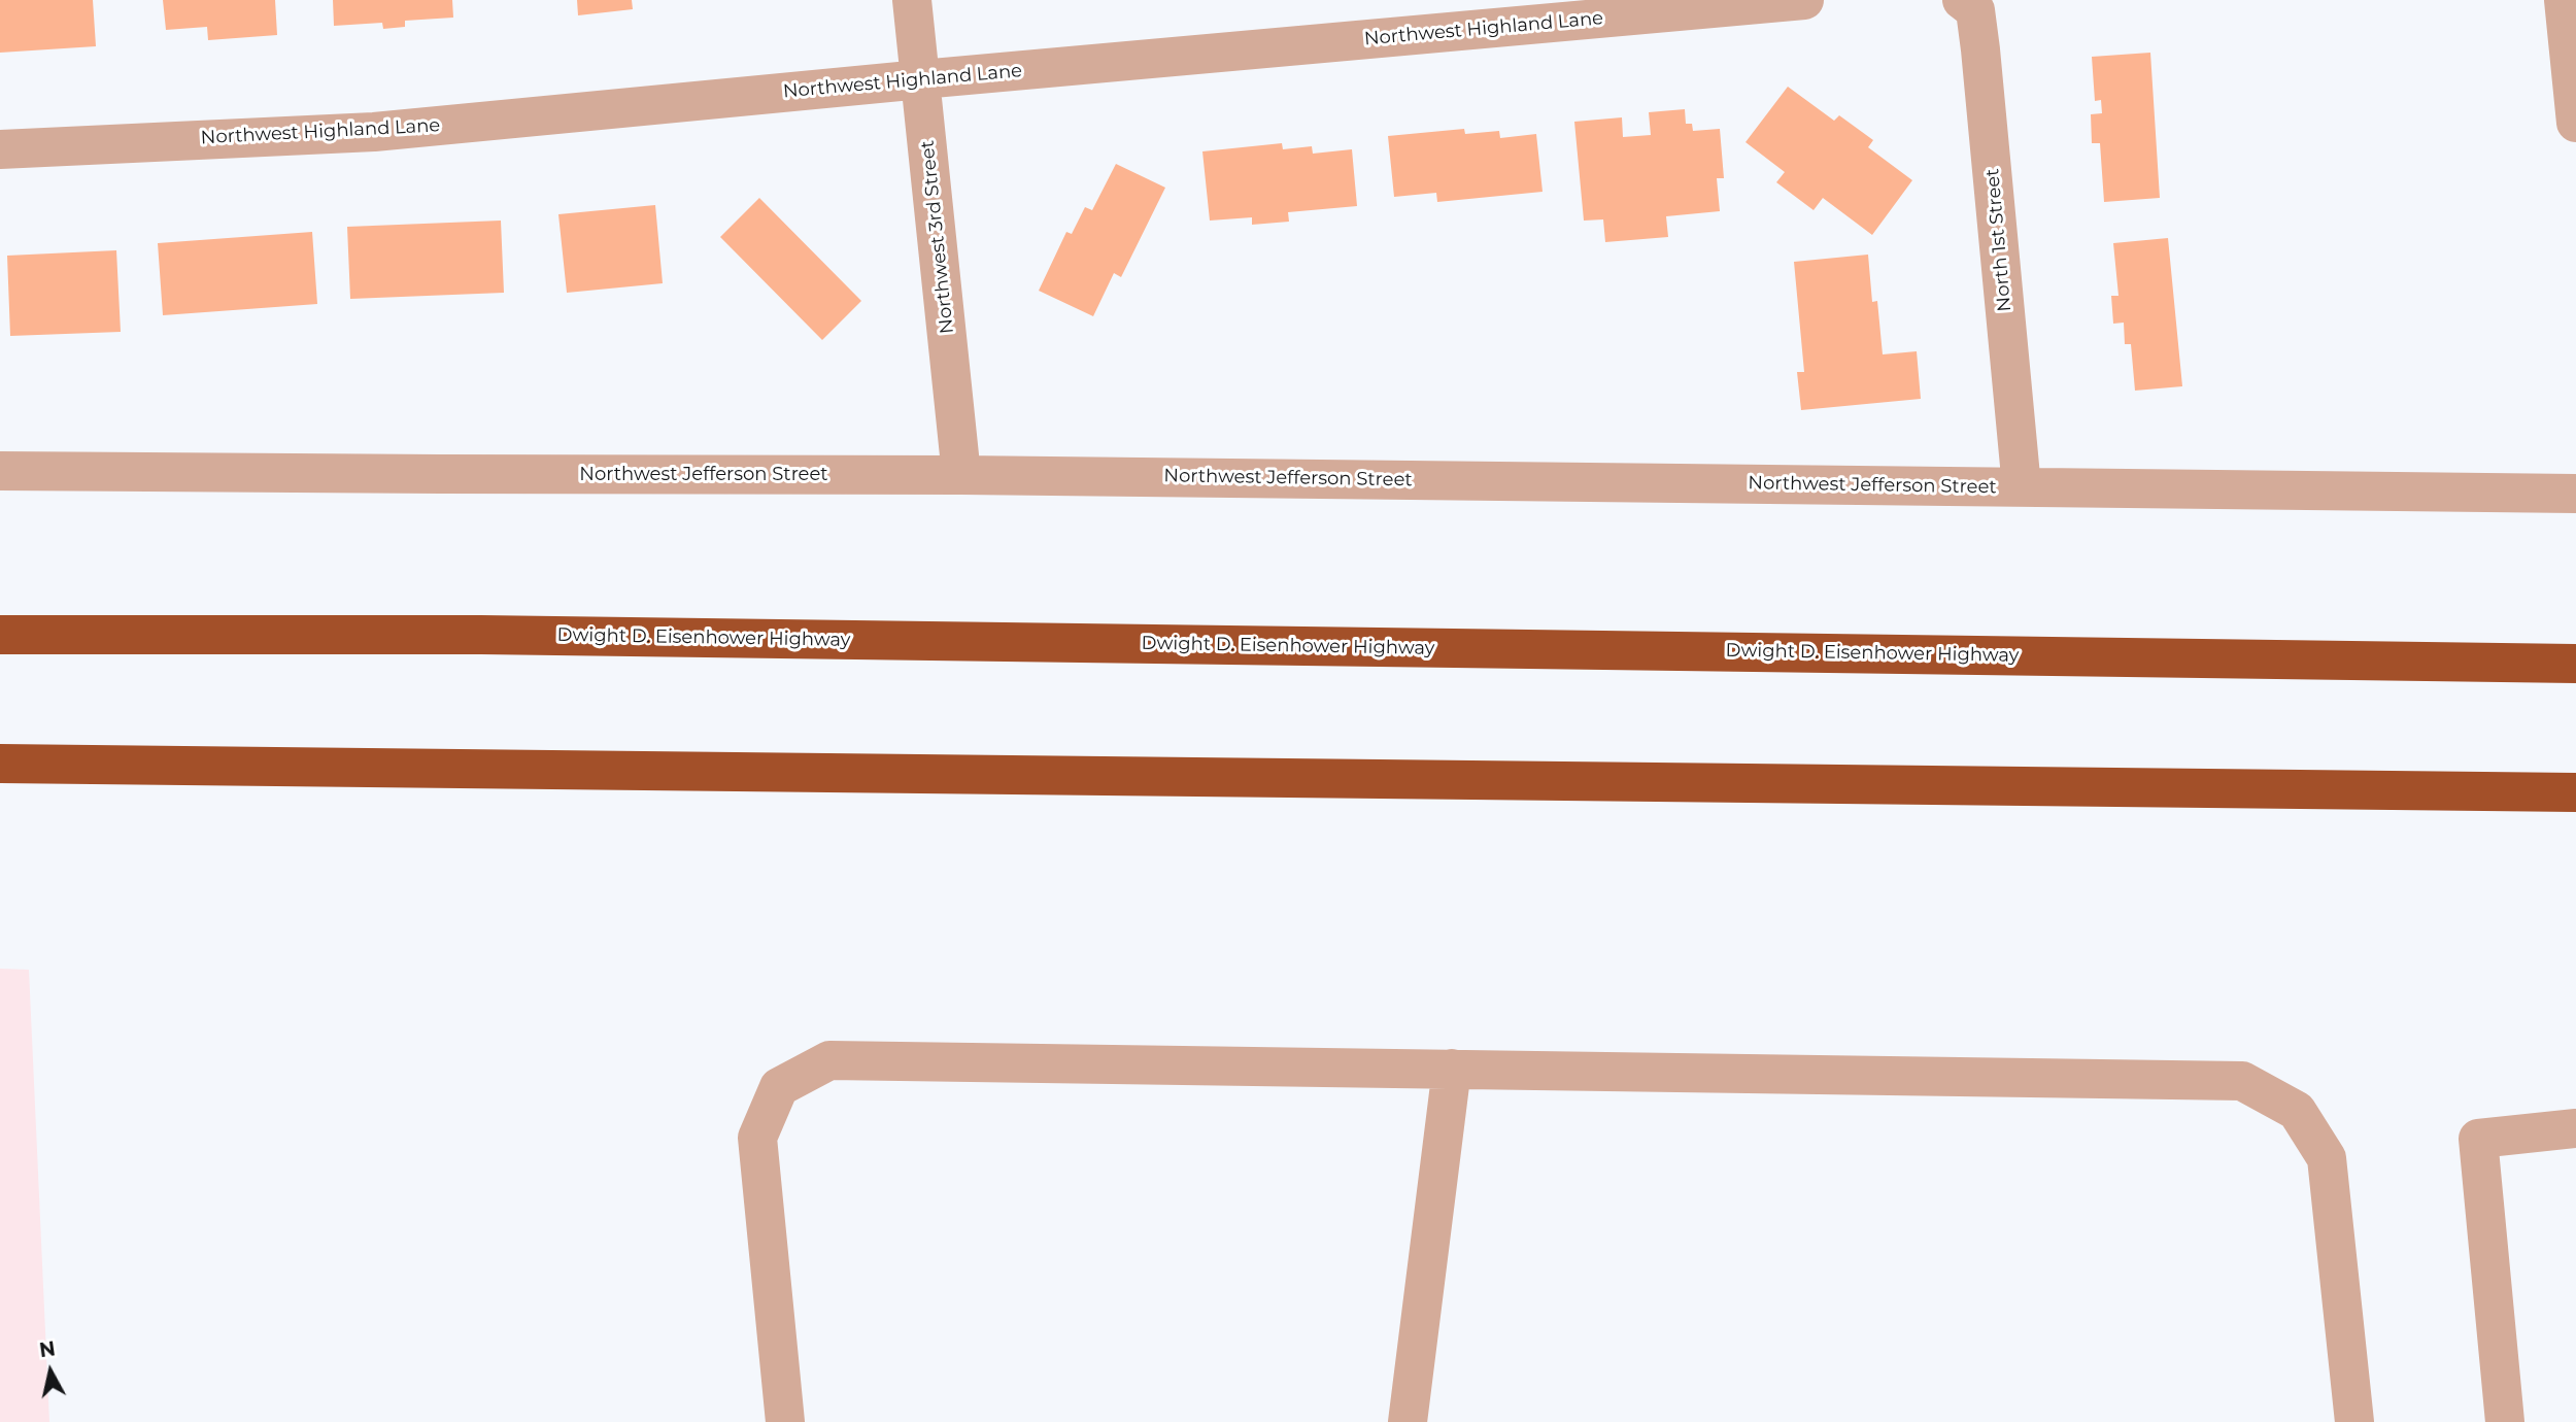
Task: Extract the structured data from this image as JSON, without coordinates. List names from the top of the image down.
{
  "streets": {
    "highway": ["Dwight D. Eisenhower Highway"],
    "street": [
      "Northwest Highland Lane",
      "Northwest 3rd Street",
      "North 1st Street",
      "Northwest Jefferson Street"
    ]
  },
  "crossings": [
    ["Northwest Highland Lane", "Northwest 3rd Street"],
    ["Northwest 3rd Street", "Northwest Jefferson Street"],
    ["North 1st Street", "Northwest Jefferson Street"]
  ],
  "north": "top"
}
